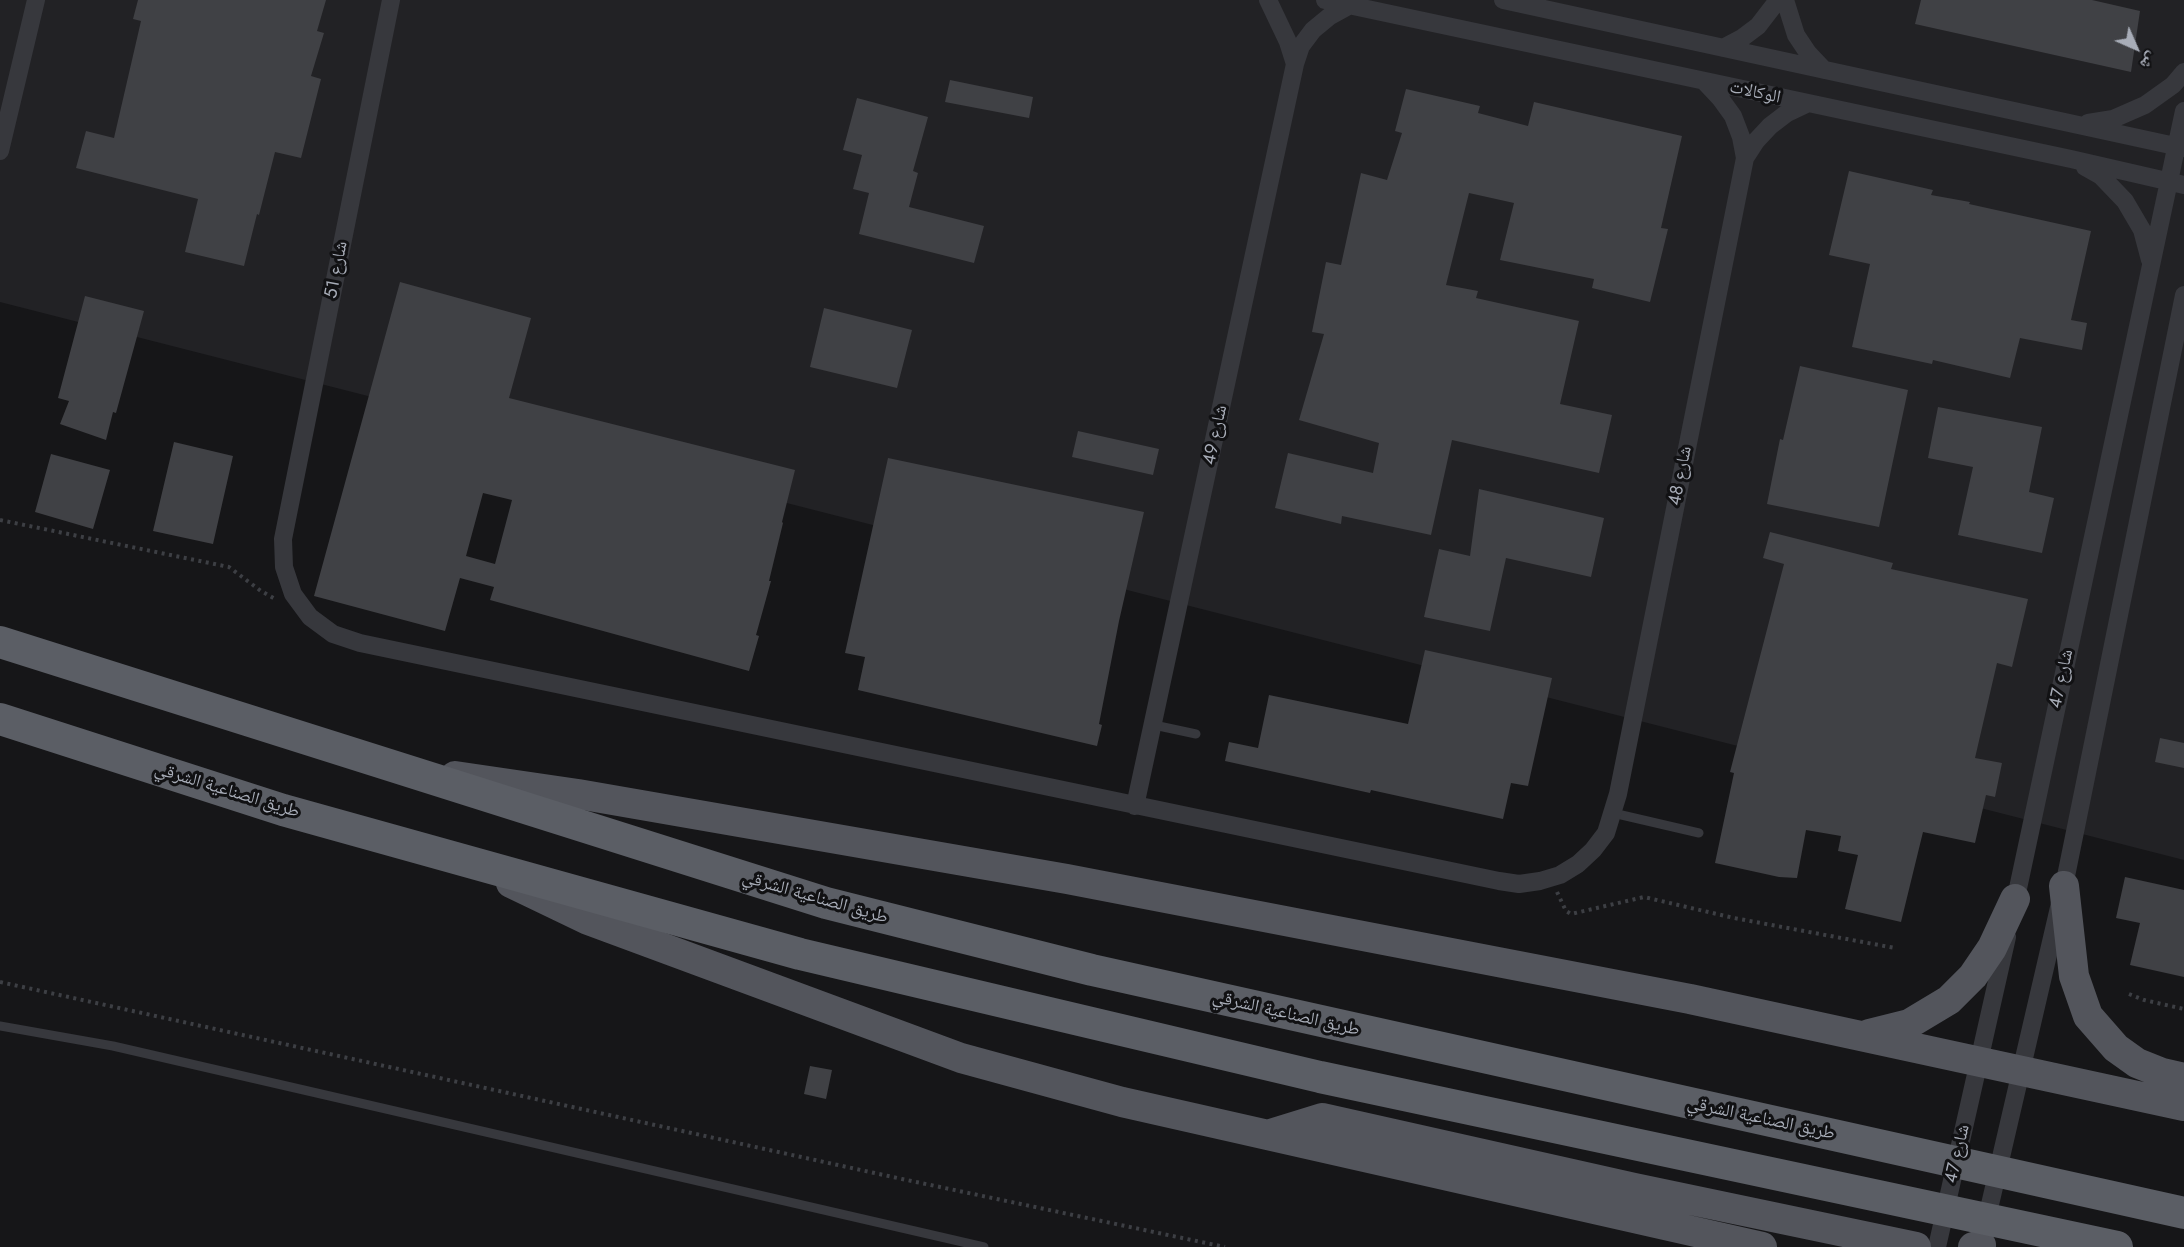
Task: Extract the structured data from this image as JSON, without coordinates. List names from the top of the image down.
{
  "streets": {
    "highway": ["طريق الصناعية الشرقي"],
    "street": [
      "الوكالات",
      "شارع 51",
      "شارع 49",
      "شارع 48",
      "شارع 47"
    ]
  },
  "crossings": [
    ["الوكالات", "شارع 49"],
    ["الوكالات", "شارع 48"],
    ["الوكالات", "شارع 47"],
    ["شارع 47", "طريق الصناعية الشرقي"]
  ],
  "north": "bottom right"
}
